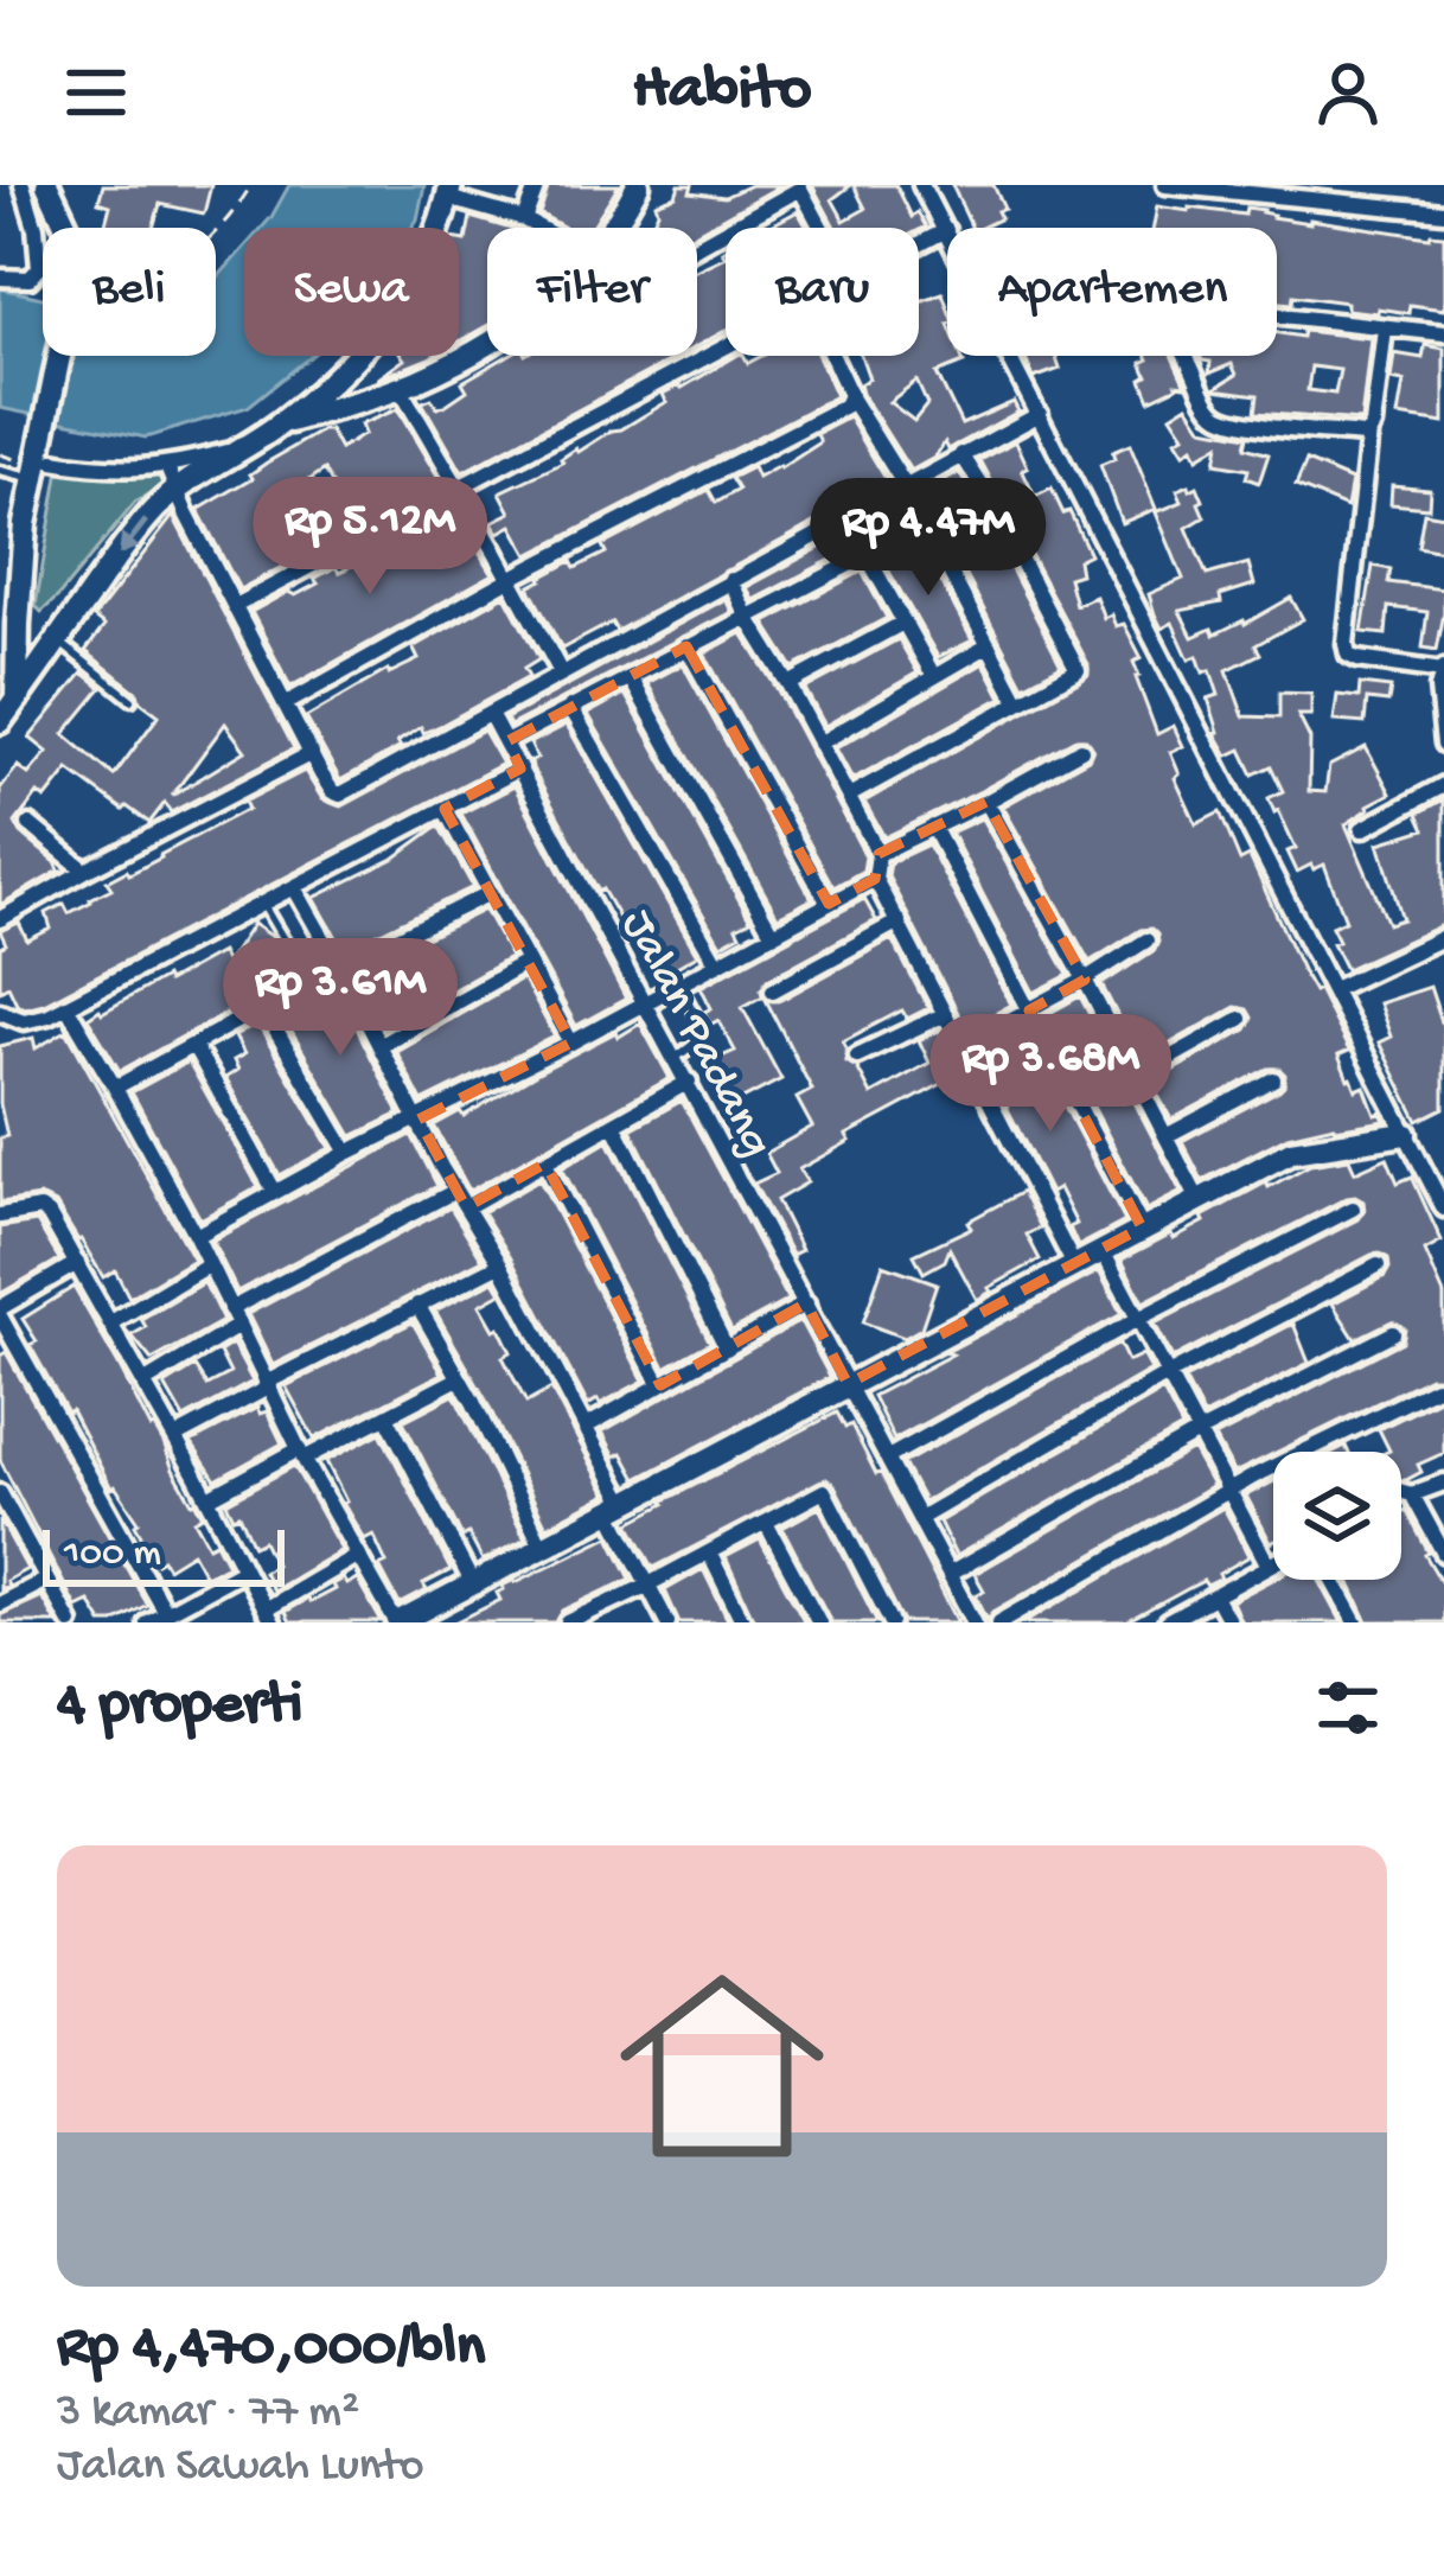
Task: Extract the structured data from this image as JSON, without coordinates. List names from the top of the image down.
{
  "streets": {
    "street": ["Jalan Padang"]
  },
  "scale_bar": "100 m",
  "page": {
    "header": "Habito",
    "chip": [
      "Beli",
      "Sewa",
      "Filter",
      "Baru",
      "Apartemen"
    ],
    "price": [
      "Rp 5.12M",
      "Rp 4.47M",
      "Rp 3.61M",
      "Rp 3.68M"
    ],
    "scale": "100 m",
    "heading": "4 properti",
    "list": [
      {
        "name": "Rp 4,470,000/bln",
        "note": "3 kamar · 77 m² · Jalan Sawah Lunto"
      }
    ]
  }
}
